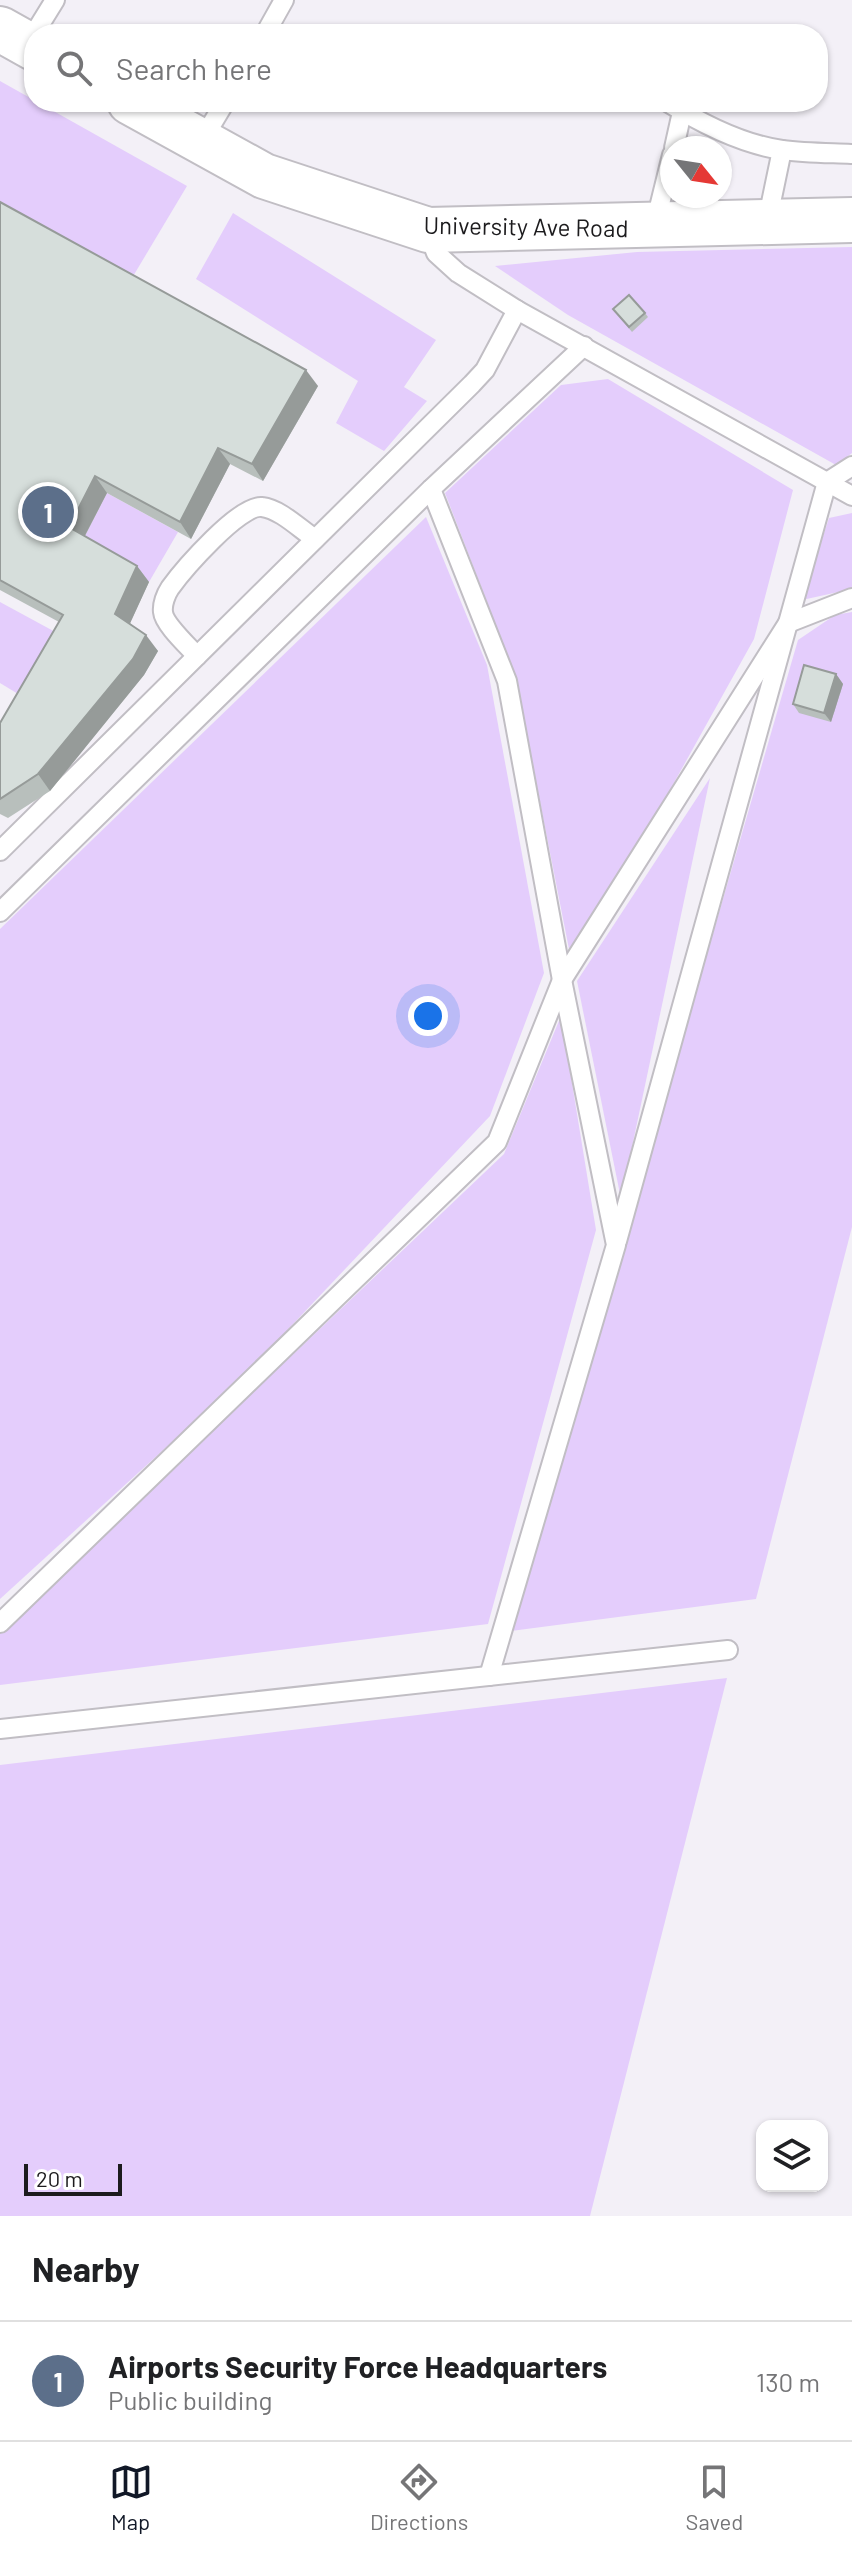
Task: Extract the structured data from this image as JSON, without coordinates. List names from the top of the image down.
{
  "streets": {
    "street": ["University Ave Road"]
  },
  "scale_bar": "20 m",
  "north": "bottom right",
  "page": {
    "search": "Search here",
    "pins": "1",
    "scale": "20 m",
    "heading": "Nearby",
    "list": [
      {
        "mark": "1",
        "name": "Airports Security Force Headquarters",
        "note": "Public building",
        "value": "130 m"
      }
    ],
    "nav": ["Map", "Directions", "Saved"]
  }
}
